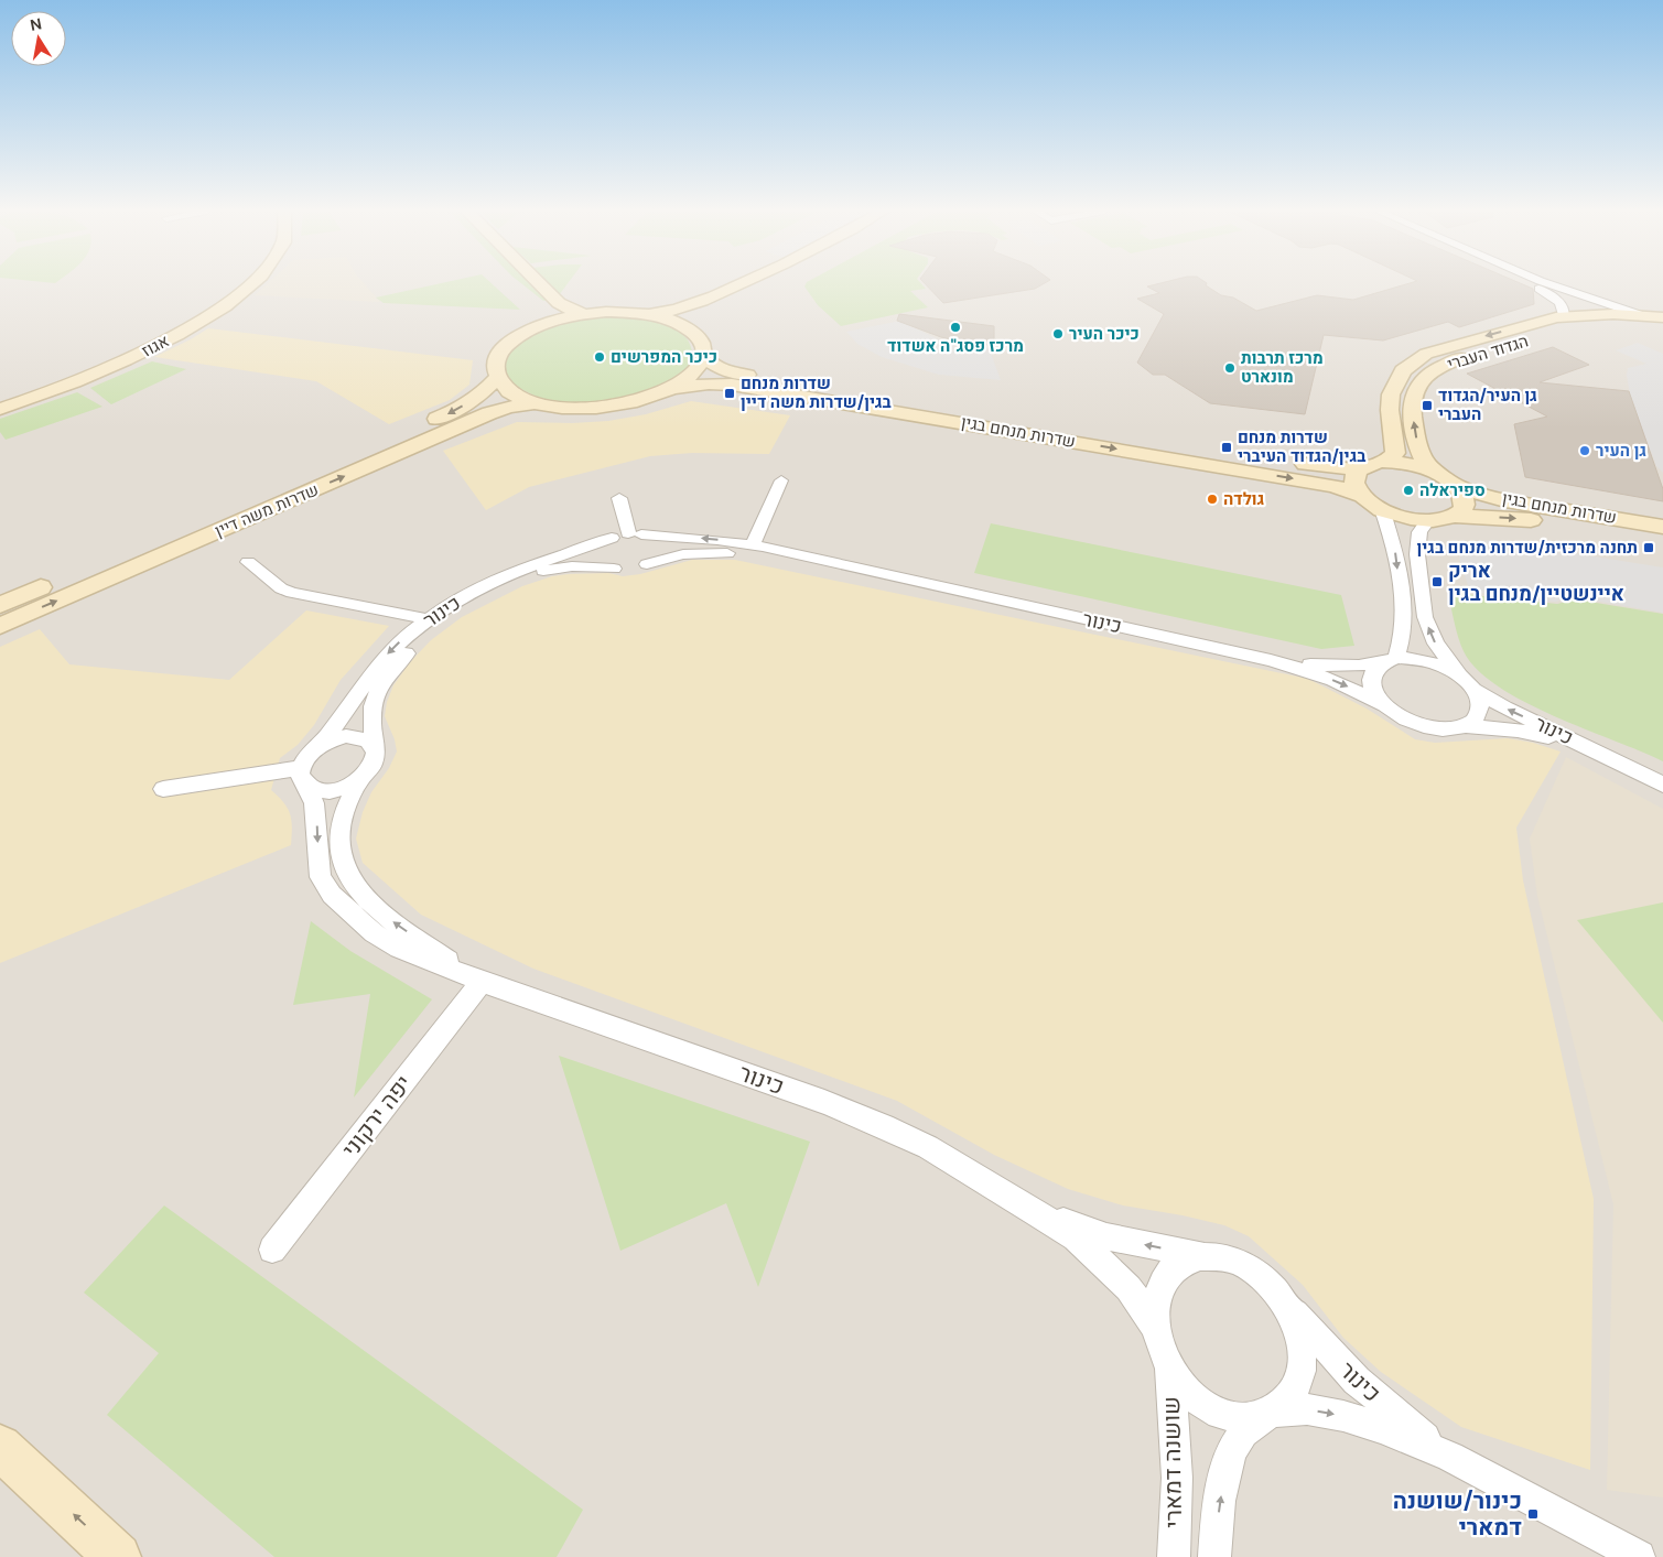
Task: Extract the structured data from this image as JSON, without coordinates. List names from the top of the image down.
{
  "streets": {
    "main road": [
      "אגוז",
      "הגדוד העברי",
      "שדרות מנחם בגין",
      "שדרות משה דיין"
    ],
    "street": ["כינור", "יפה ירקוני", "שושנה דמארי"]
  },
  "crossings": [
    ["הגדוד העברי", "שדרות מנחם בגין"],
    ["כינור", "יפה ירקוני"],
    ["כינור", "שושנה דמארי"]
  ],
  "places": {
    "other": [
      "מרכז פסג\"ה אשדוד",
      "כיכר העיר",
      "כיכר המפרשים",
      "מרכז תרבות מונארט",
      "גן העיר",
      "ספיראלה",
      "גולדה"
    ],
    "transit": [
      "שדרות מנחם בגין/שדרות משה דיין",
      "גן העיר/הגדוד העברי",
      "שדרות מנחם בגין/הגדוד העיברי",
      "תחנה מרכזית/שדרות מנחם בגין",
      "אריק איינשטיין/מנחם בגין",
      "כינור/שושנה דמארי"
    ]
  },
  "north": "top"
}
